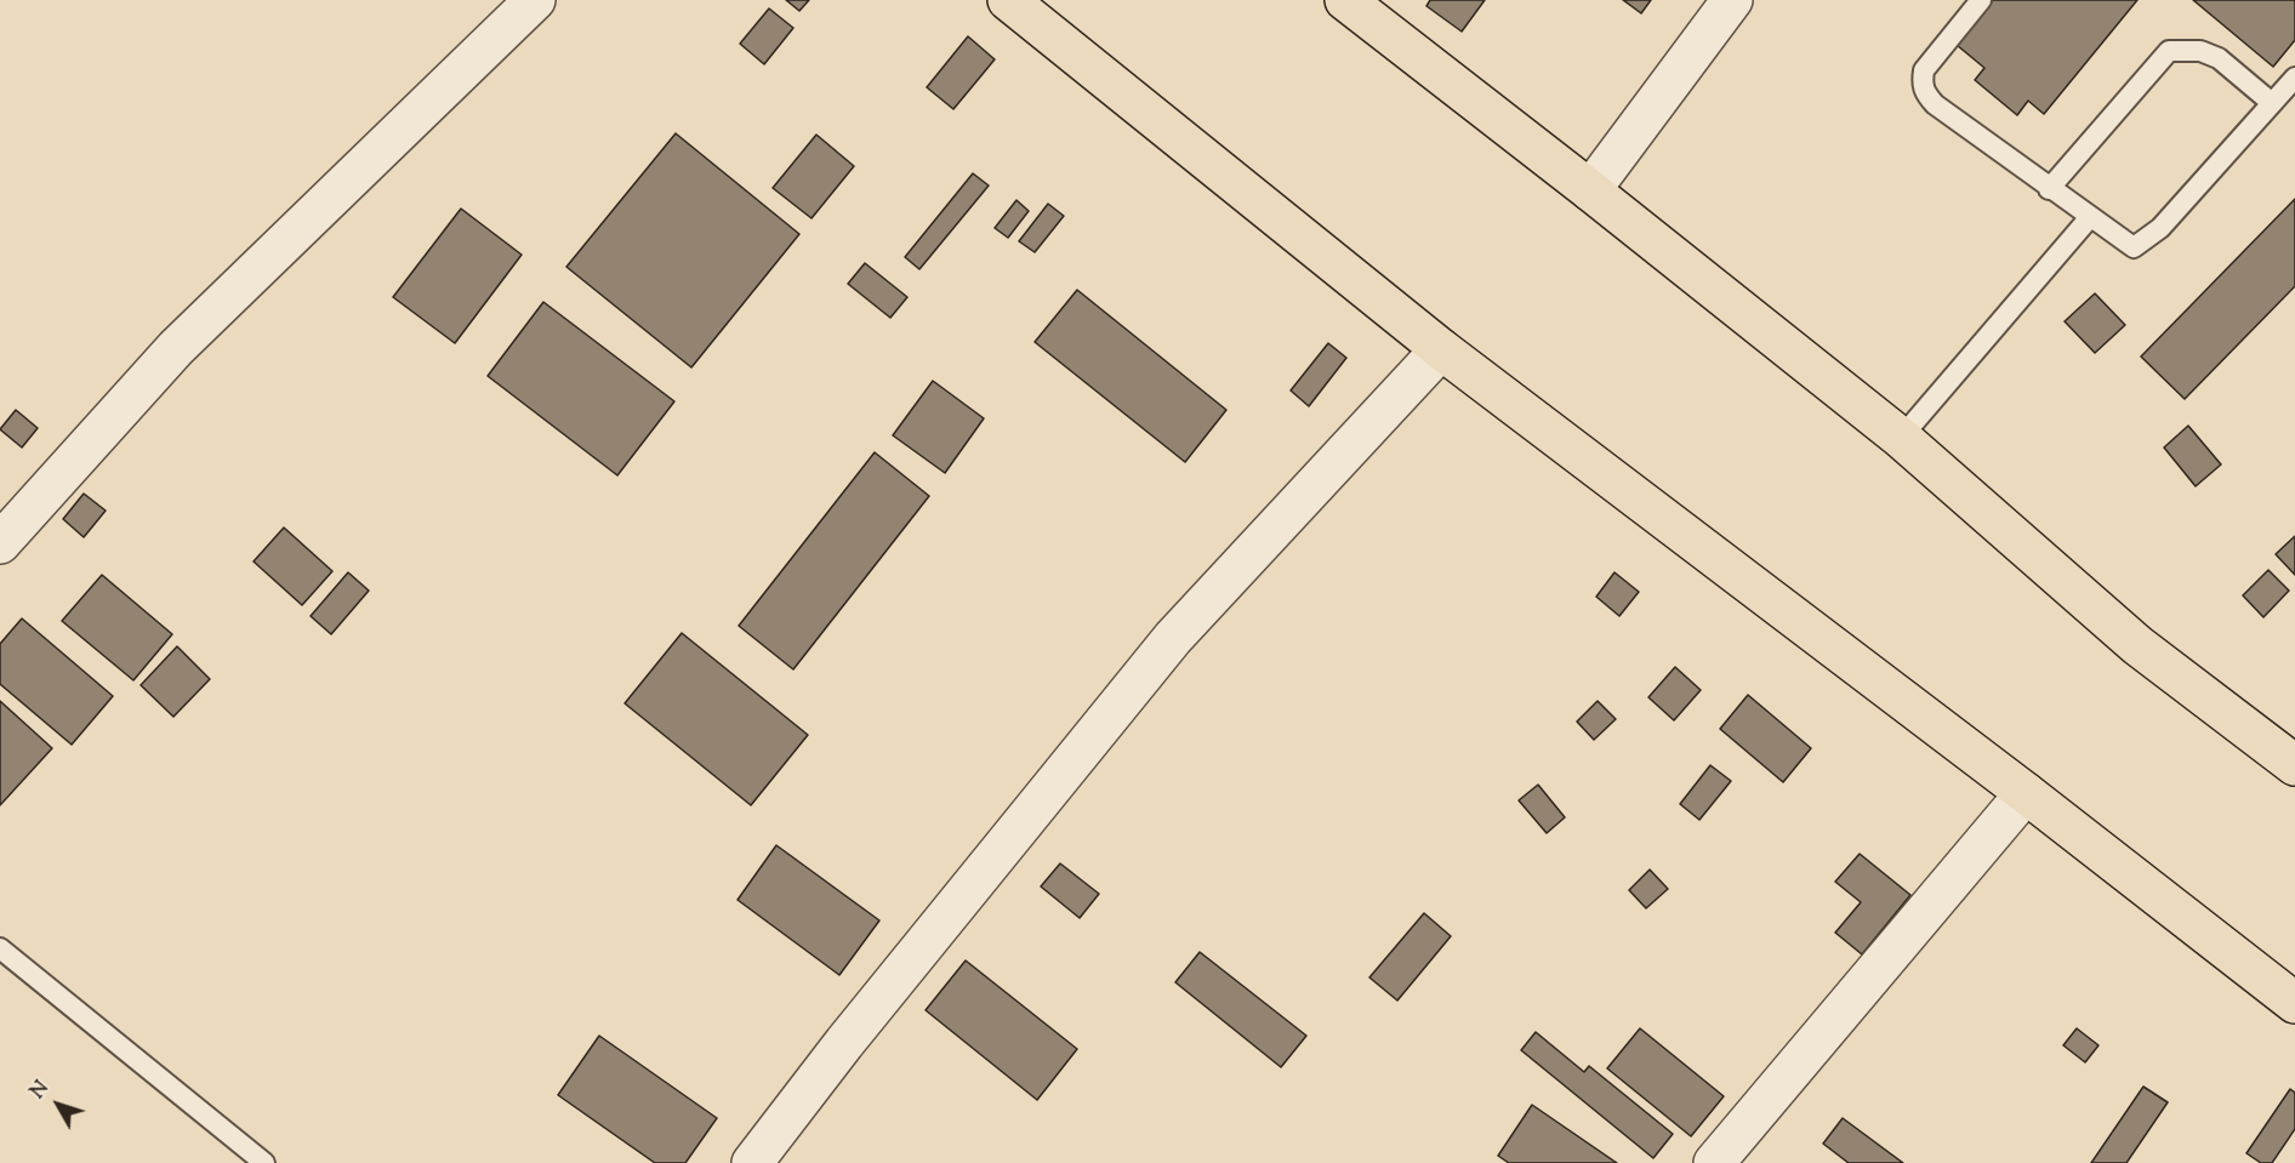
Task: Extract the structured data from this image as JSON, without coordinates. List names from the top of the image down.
{
  "north": "top left"
}
